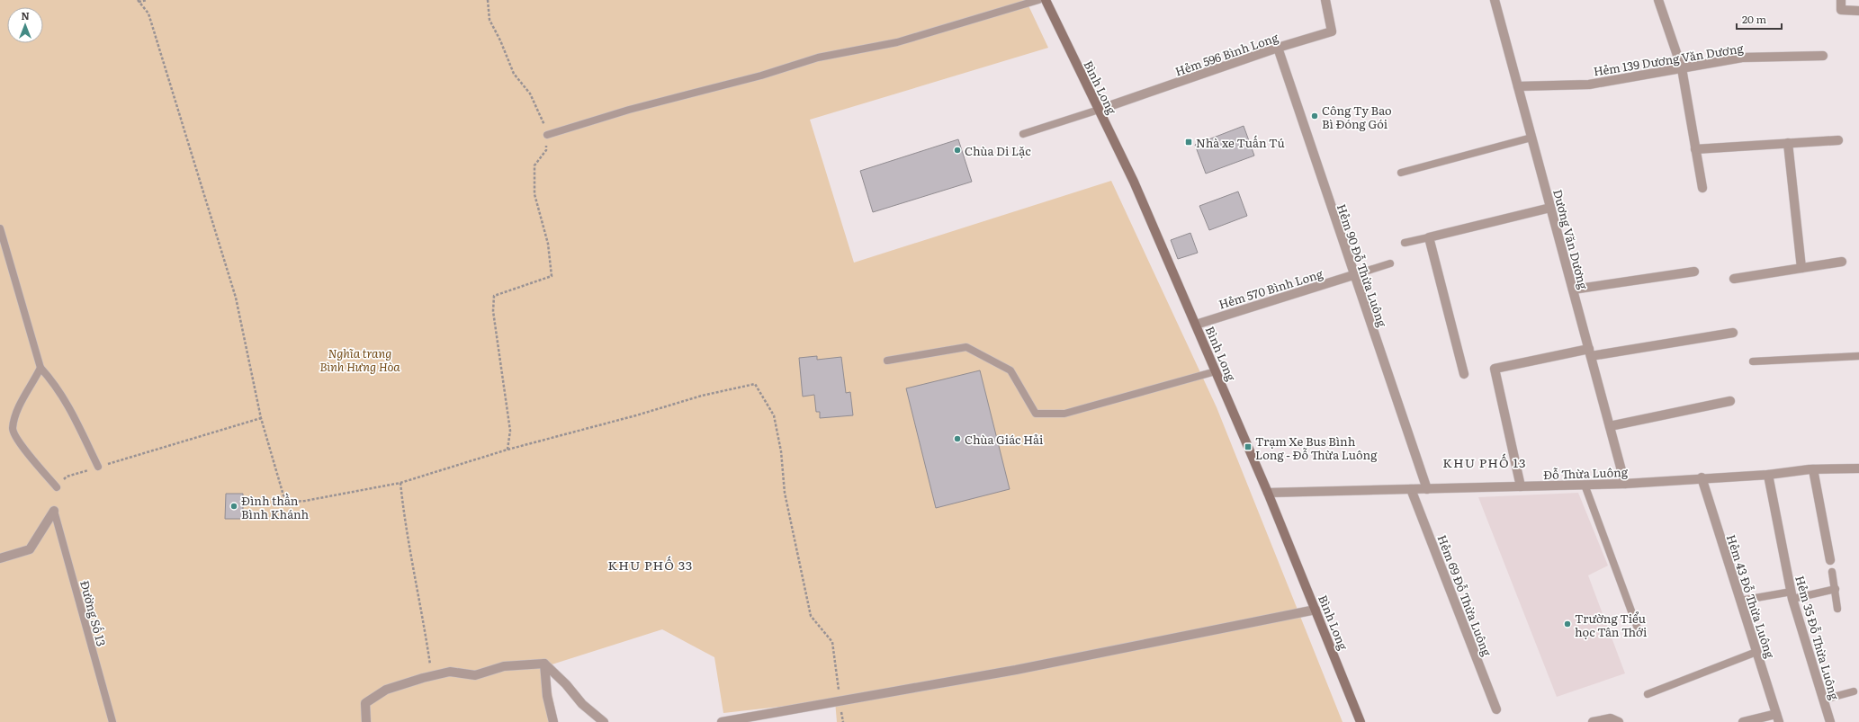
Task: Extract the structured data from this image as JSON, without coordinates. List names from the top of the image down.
{
  "streets": {
    "main road": ["Bình Long"],
    "street": [
      "Hẻm 596 Bình Long",
      "Hẻm 139 Dương Văn Dương",
      "Dương Văn Dương",
      "Hẻm 90 Đỗ Thừa Luông",
      "Hẻm 570 Bình Long",
      "Đỗ Thừa Luông",
      "Hẻm 69 Đỗ Thừa Luông",
      "Hẻm 43 Đỗ Thừa Luông",
      "Hẻm 35 Đỗ Thừa Luông"
    ],
    "lane": ["Đường Số 13"]
  },
  "crossings": [
    ["Hẻm 596 Bình Long", "Bình Long"],
    ["Hẻm 596 Bình Long", "Hẻm 90 Đỗ Thừa Luông"],
    ["Hẻm 139 Dương Văn Dương", "Dương Văn Dương"],
    ["Bình Long", "Hẻm 570 Bình Long"],
    ["Bình Long", "Đỗ Thừa Luông"],
    ["Dương Văn Dương", "Đỗ Thừa Luông"],
    ["Hẻm 90 Đỗ Thừa Luông", "Hẻm 570 Bình Long"],
    ["Hẻm 90 Đỗ Thừa Luông", "Đỗ Thừa Luông"],
    ["Đỗ Thừa Luông", "Hẻm 69 Đỗ Thừa Luông"],
    ["Đỗ Thừa Luông", "Hẻm 43 Đỗ Thừa Luông"],
    ["Đỗ Thừa Luông", "Hẻm 35 Đỗ Thừa Luông"]
  ],
  "districts": ["KHU PHỐ 13", "KHU PHỐ 33"],
  "parks": ["Nghĩa trang Bình Hưng Hòa"],
  "places": {
    "other": [
      "Công Ty Bao Bì Đóng Gói",
      "Chùa Di Lặc",
      "Chùa Giác Hải",
      "Đình thần Bình Khánh",
      "Trường Tiểu học Tân Thới"
    ],
    "transit": ["Nhà xe Tuấn Tú", "Trạm Xe Bus Bình Long - Đỗ Thừa Luông"]
  },
  "scale_bar": "20 m",
  "north": "top"
}
